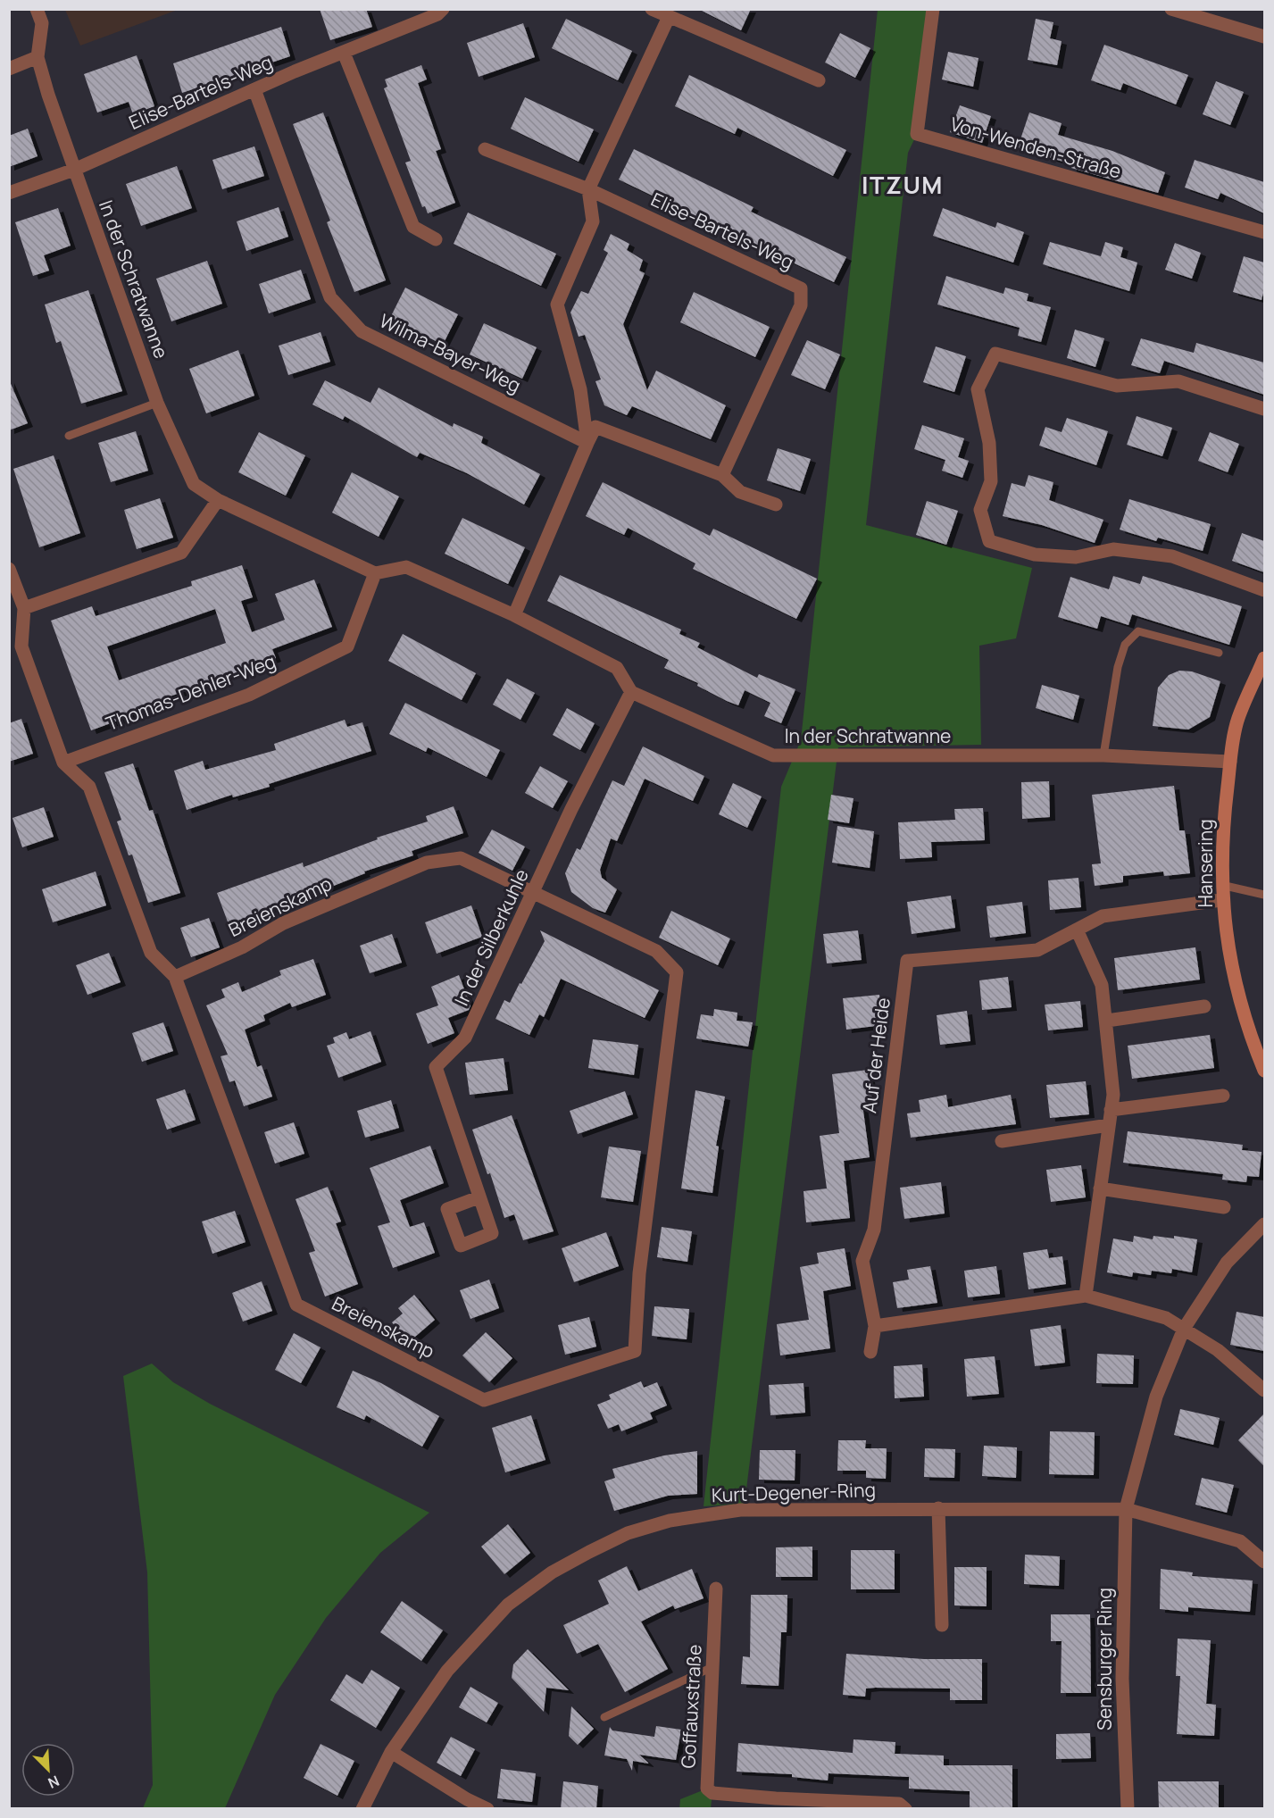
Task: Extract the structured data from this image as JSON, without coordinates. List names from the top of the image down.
{
  "streets": {
    "street": [
      "Elise-Bartels-Weg",
      "Von-Wenden-Straße",
      "In der Schratwanne",
      "Wilma-Bayer-Weg",
      "Thomas-Dehler-Weg",
      "Hansering",
      "Breienskamp",
      "In der Silberkuhle",
      "Auf der Heide",
      "Kurt-Degener-Ring",
      "Sensburger Ring",
      "Goffauxstraße"
    ]
  },
  "crossings": [
    ["Elise-Bartels-Weg", "In der Schratwanne"],
    ["Elise-Bartels-Weg", "Wilma-Bayer-Weg"],
    ["In der Schratwanne", "Thomas-Dehler-Weg"],
    ["In der Schratwanne", "Hansering"],
    ["In der Schratwanne", "In der Silberkuhle"],
    ["Hansering", "Auf der Heide"],
    ["Breienskamp", "In der Silberkuhle"],
    ["Kurt-Degener-Ring", "Sensburger Ring"]
  ],
  "districts": ["ITZUM"],
  "north": "bottom right"
}
